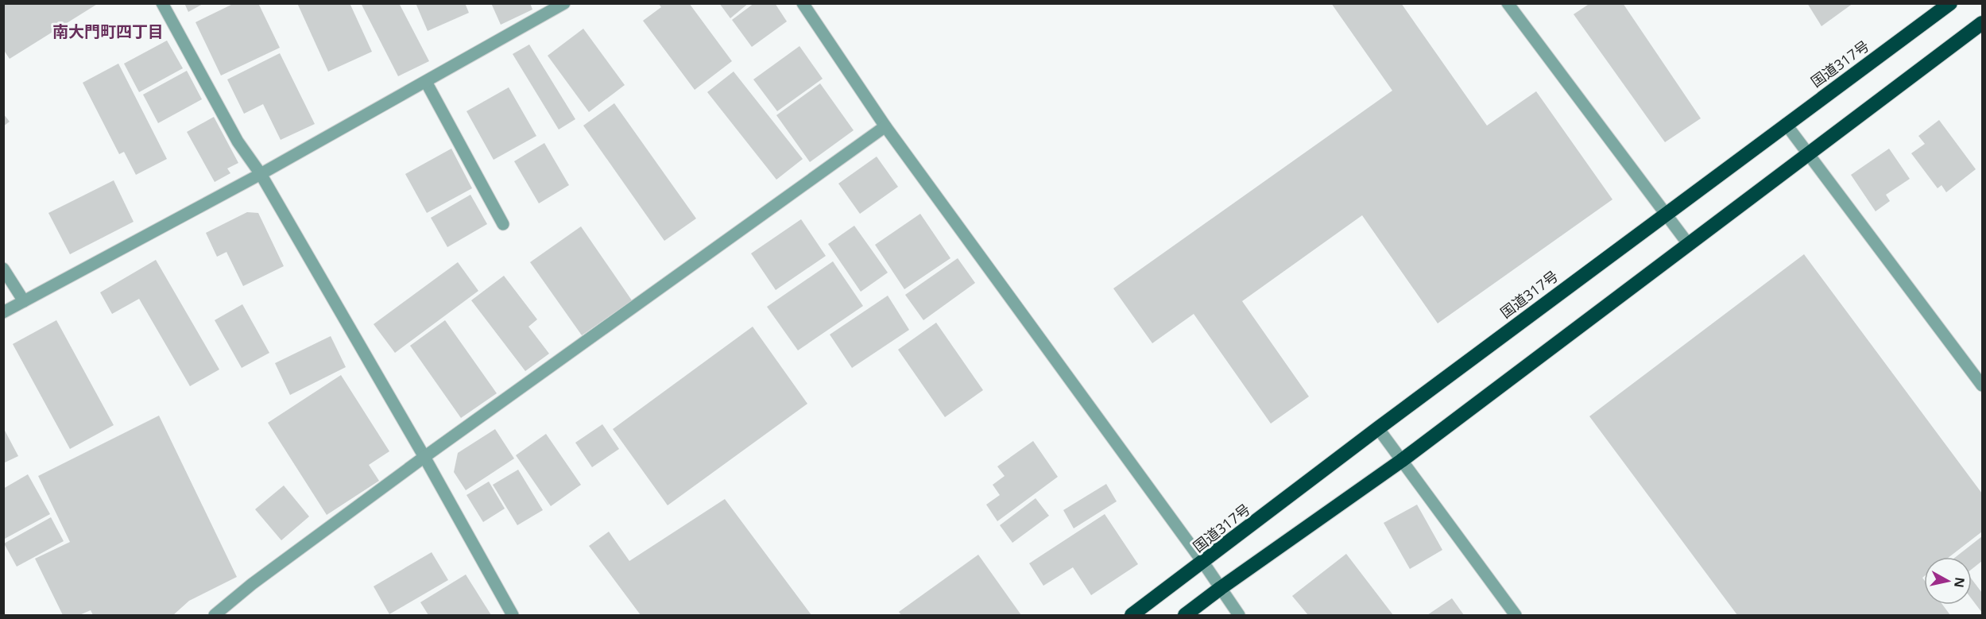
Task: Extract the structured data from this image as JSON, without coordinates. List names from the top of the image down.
{
  "streets": {
    "highway": ["国道317号"]
  },
  "districts": ["南大門町四丁目"],
  "north": "right"
}
